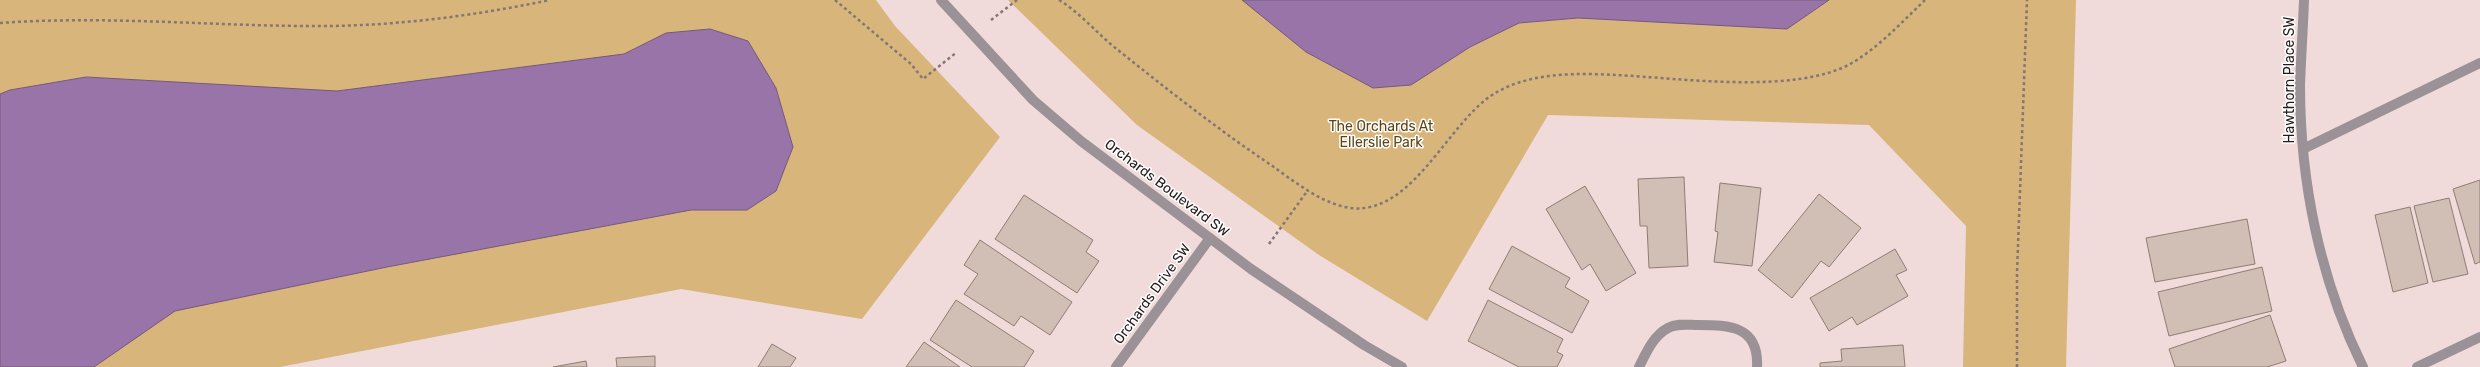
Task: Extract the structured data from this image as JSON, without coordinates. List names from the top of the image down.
{
  "streets": {
    "street": ["Hawthorn Place SW", "Orchards Boulevard SW", "Orchards Drive SW"]
  },
  "crossings": [
    ["Orchards Boulevard SW", "Orchards Drive SW"]
  ],
  "parks": ["The Orchards At Ellerslie Park"]
}
